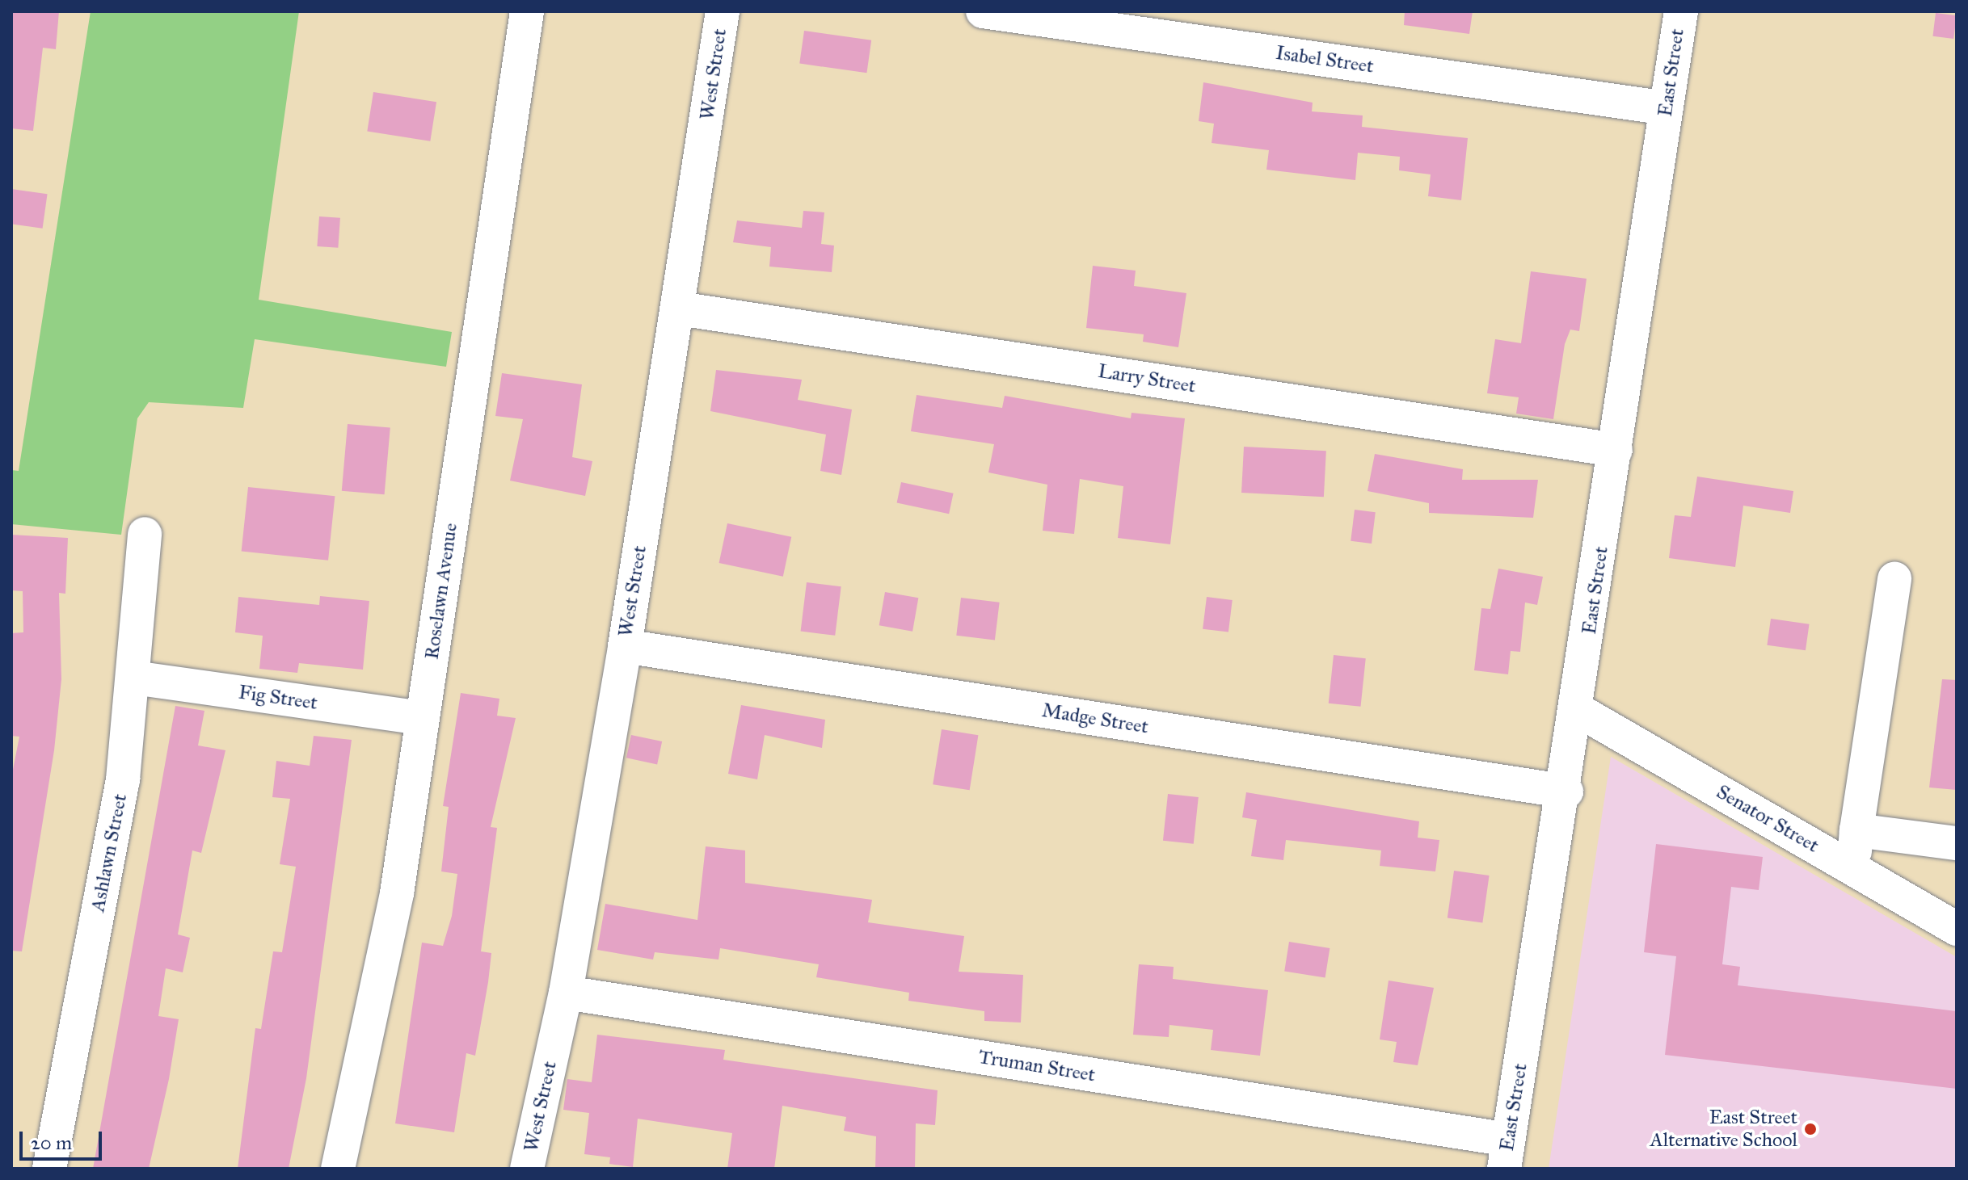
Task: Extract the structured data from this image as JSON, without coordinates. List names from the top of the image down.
{
  "streets": {
    "street": [
      "Isabel Street",
      "East Street",
      "West Street",
      "Larry Street",
      "Roselawn Avenue",
      "Fig Street",
      "Madge Street",
      "Senator Street",
      "Ashlawn Street",
      "Truman Street"
    ]
  },
  "crossings": [
    ["Isabel Street", "East Street"],
    ["East Street", "Larry Street"],
    ["East Street", "Madge Street"],
    ["East Street", "Senator Street"],
    ["East Street", "Truman Street"],
    ["West Street", "Larry Street"],
    ["West Street", "Madge Street"],
    ["West Street", "Truman Street"],
    ["Roselawn Avenue", "Fig Street"],
    ["Fig Street", "Ashlawn Street"]
  ],
  "places": ["East Street Alternative School"],
  "scale_bar": "20 m"
}
